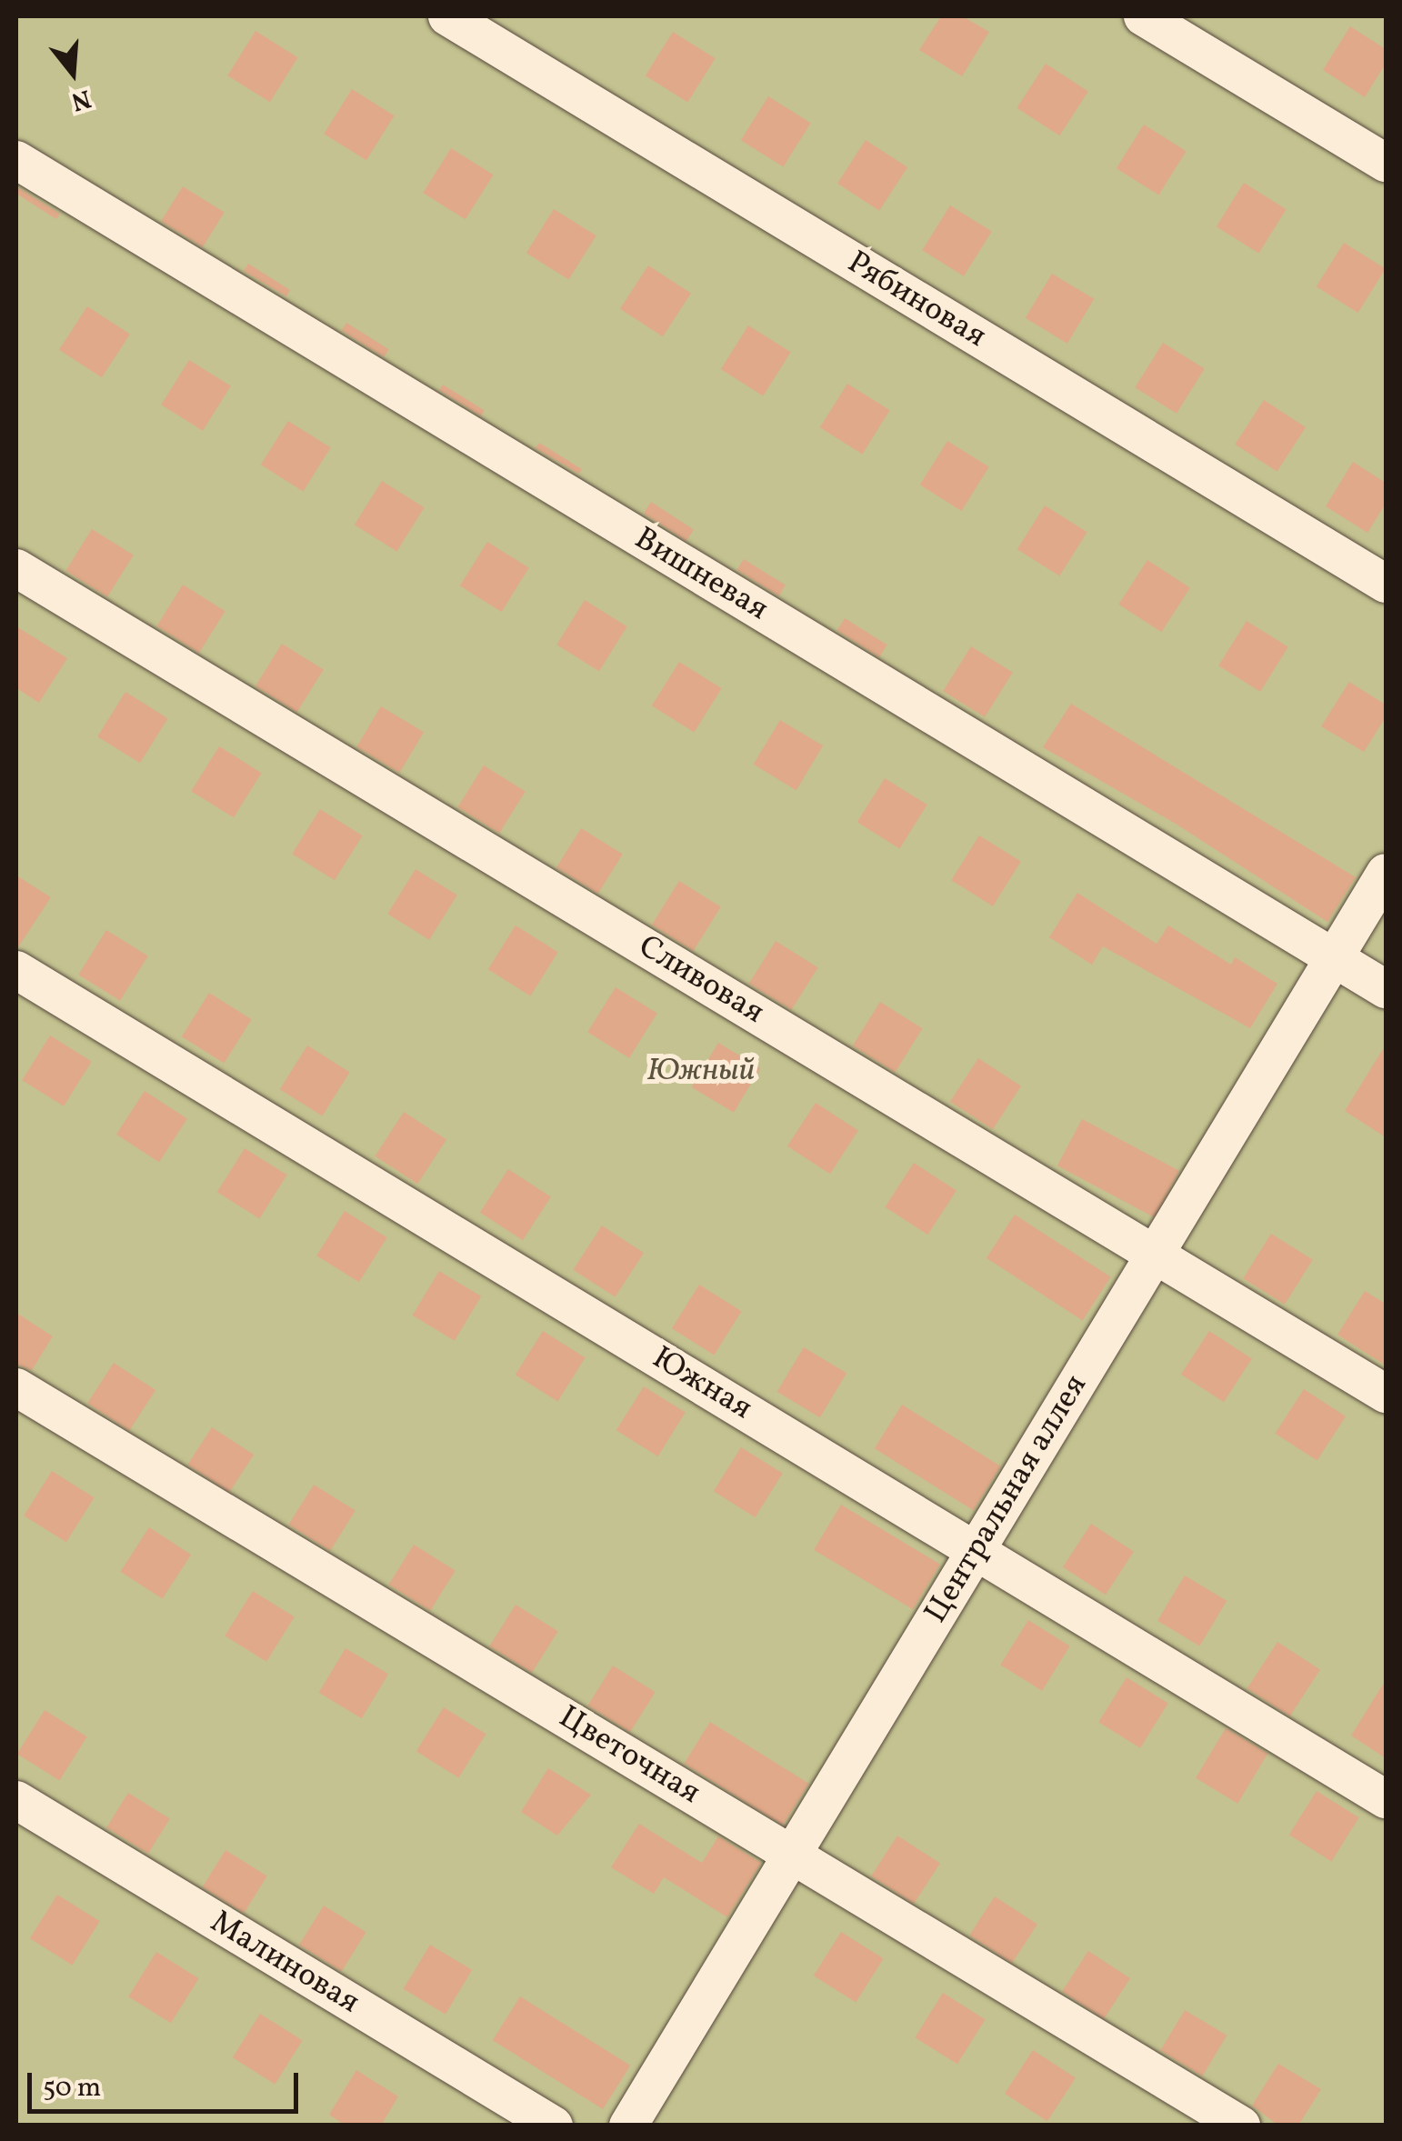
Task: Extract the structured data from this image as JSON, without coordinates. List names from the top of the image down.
{
  "streets": {
    "street": [
      "Рябиновая",
      "Вишневая",
      "Сливовая",
      "Южная",
      "Центральная аллея",
      "Цветочная",
      "Малиновая"
    ]
  },
  "crossings": [
    ["Вишневая", "Центральная аллея"],
    ["Сливовая", "Центральная аллея"],
    ["Южная", "Центральная аллея"],
    ["Центральная аллея", "Цветочная"]
  ],
  "parks": ["Южный"],
  "scale_bar": "50 m",
  "north": "bottom"
}
